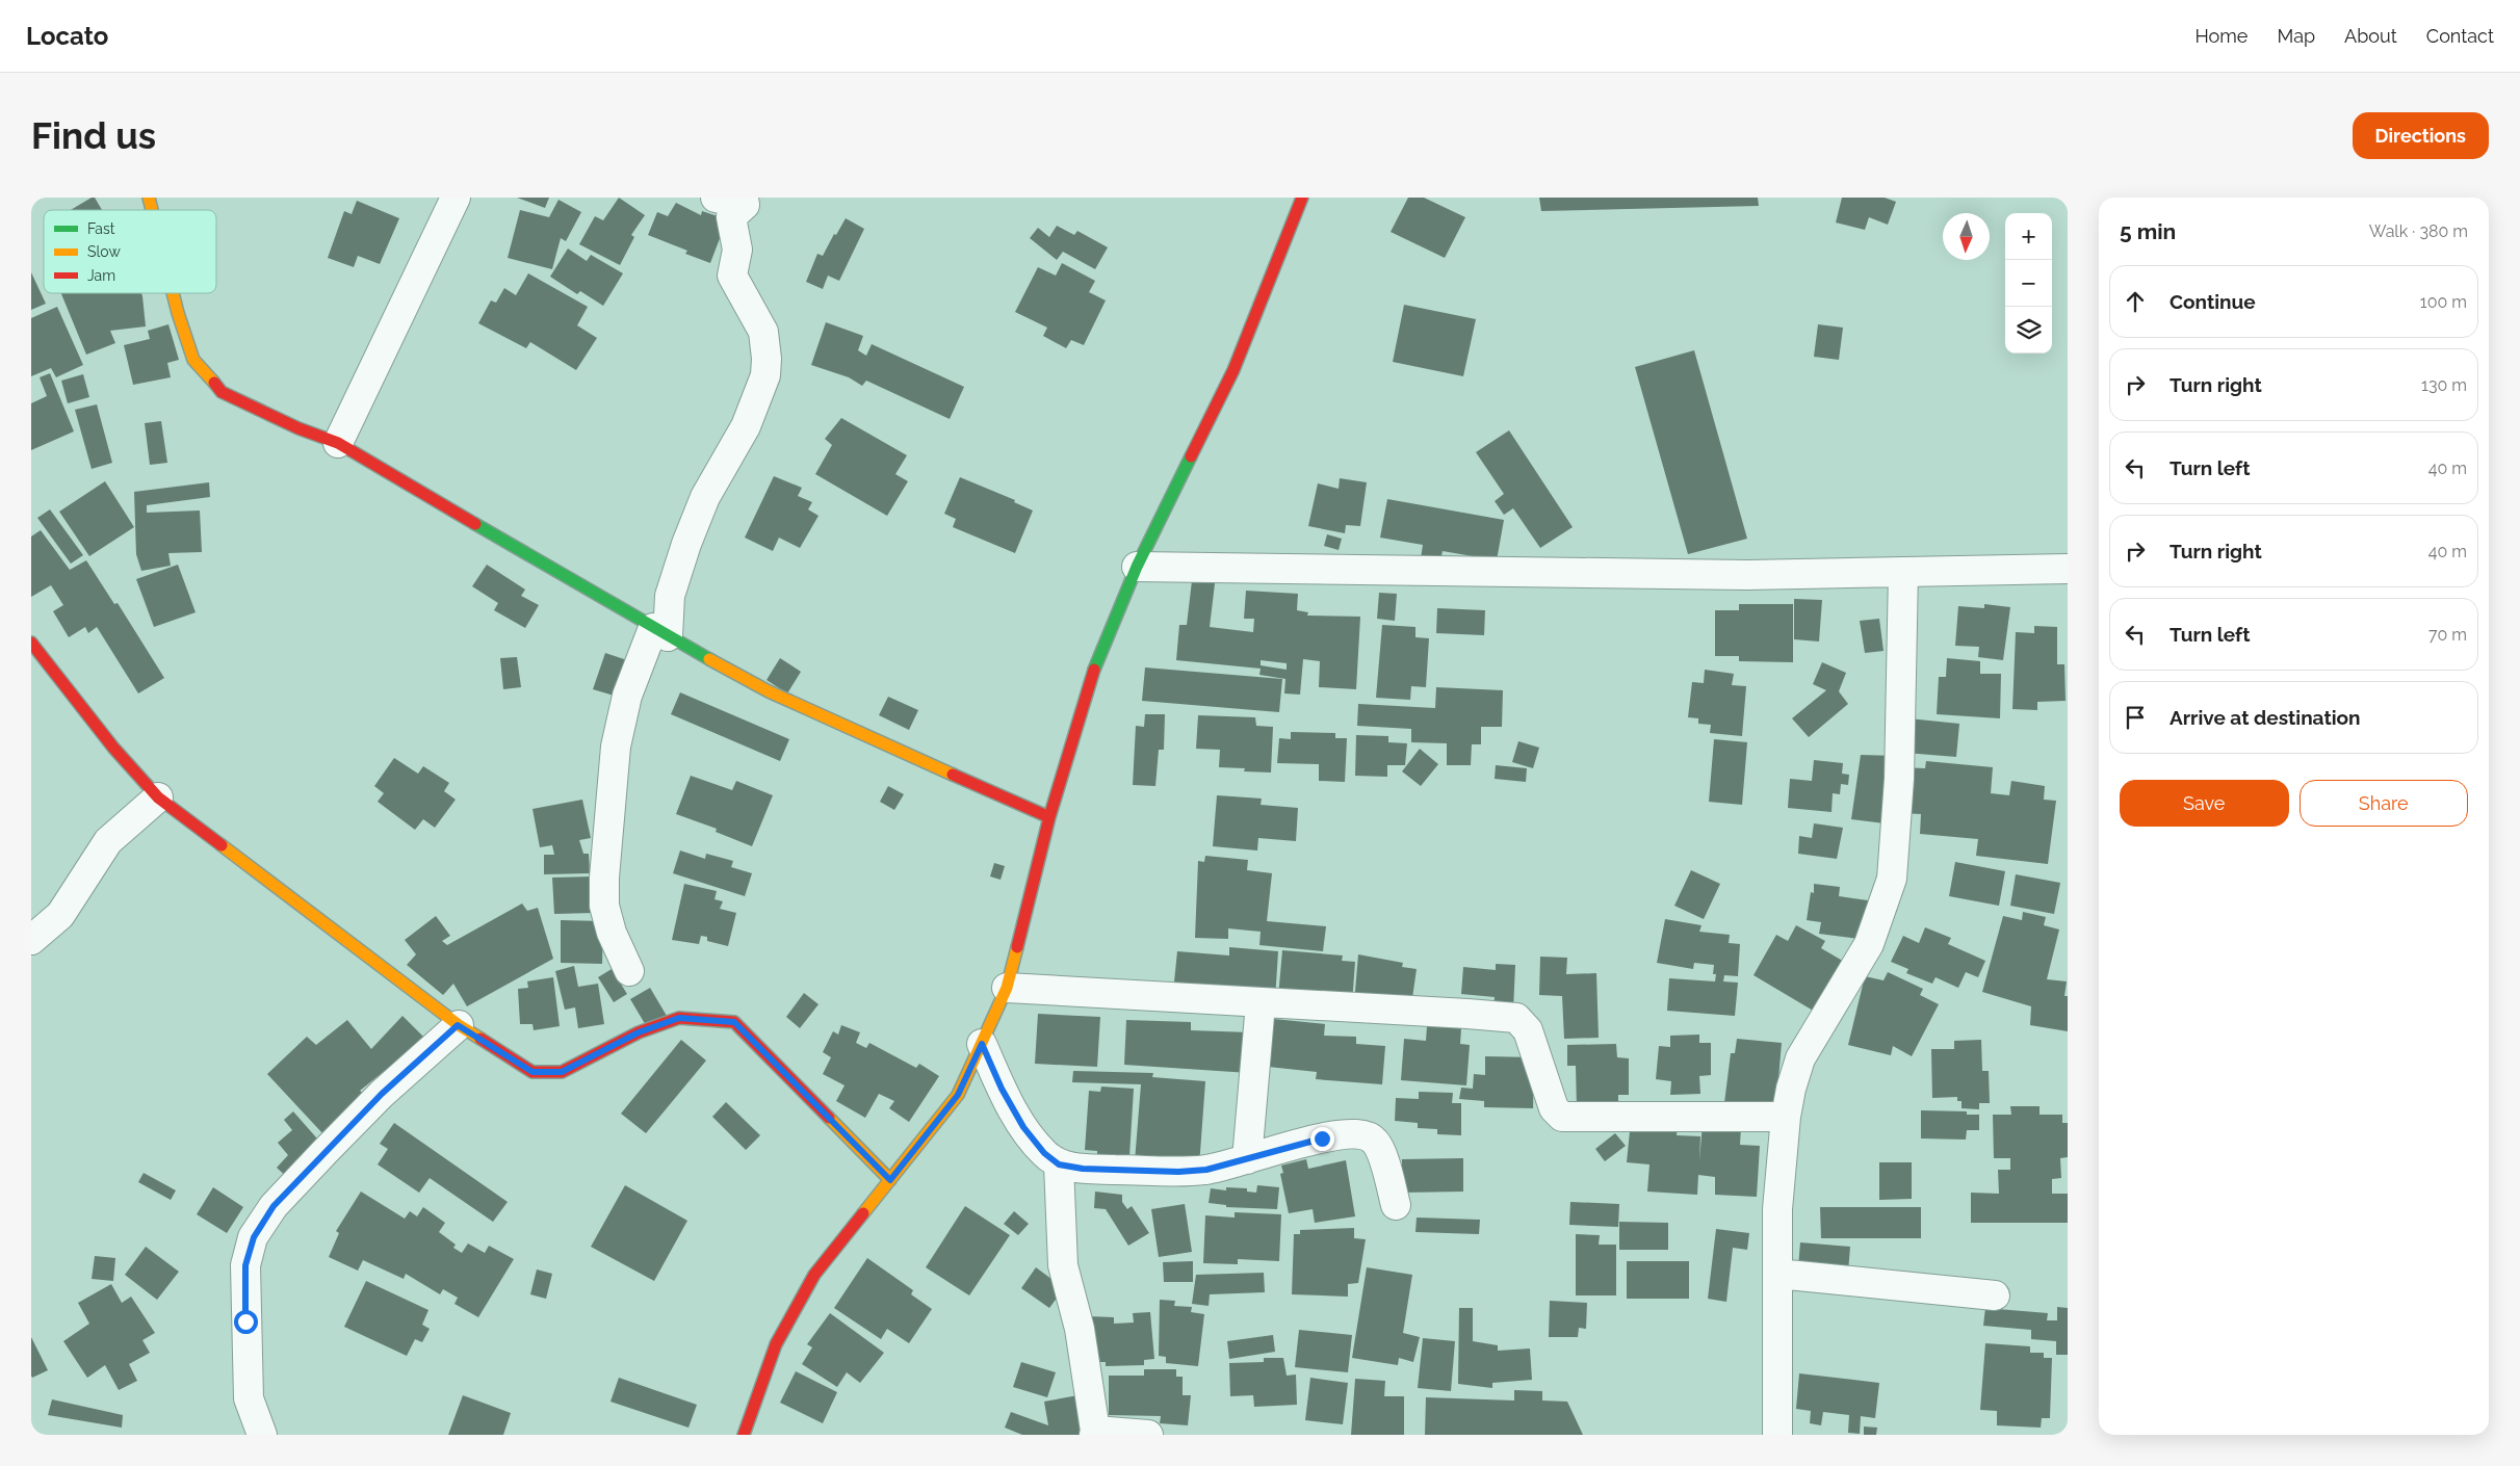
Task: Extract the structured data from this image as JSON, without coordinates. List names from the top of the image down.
{
  "legend": ["Fast", "Slow", "Jam"],
  "north": "bottom",
  "page": {
    "header": "Locato",
    "nav": [
      "Home",
      "Map",
      "About",
      "Contact"
    ],
    "buttons": [
      "Directions",
      ["Save", "Share"]
    ],
    "title": "Find us",
    "heading": ["5 min", "Walk · 380 m"],
    "map_buttons": ["+", "−"],
    "list": [
      ["Continue", "100 m"],
      ["Turn right", "130 m"],
      ["Turn left", "40 m"],
      ["Turn right", "40 m"],
      ["Turn left", "70 m"],
      "Arrive at destination"
    ]
  }
}
